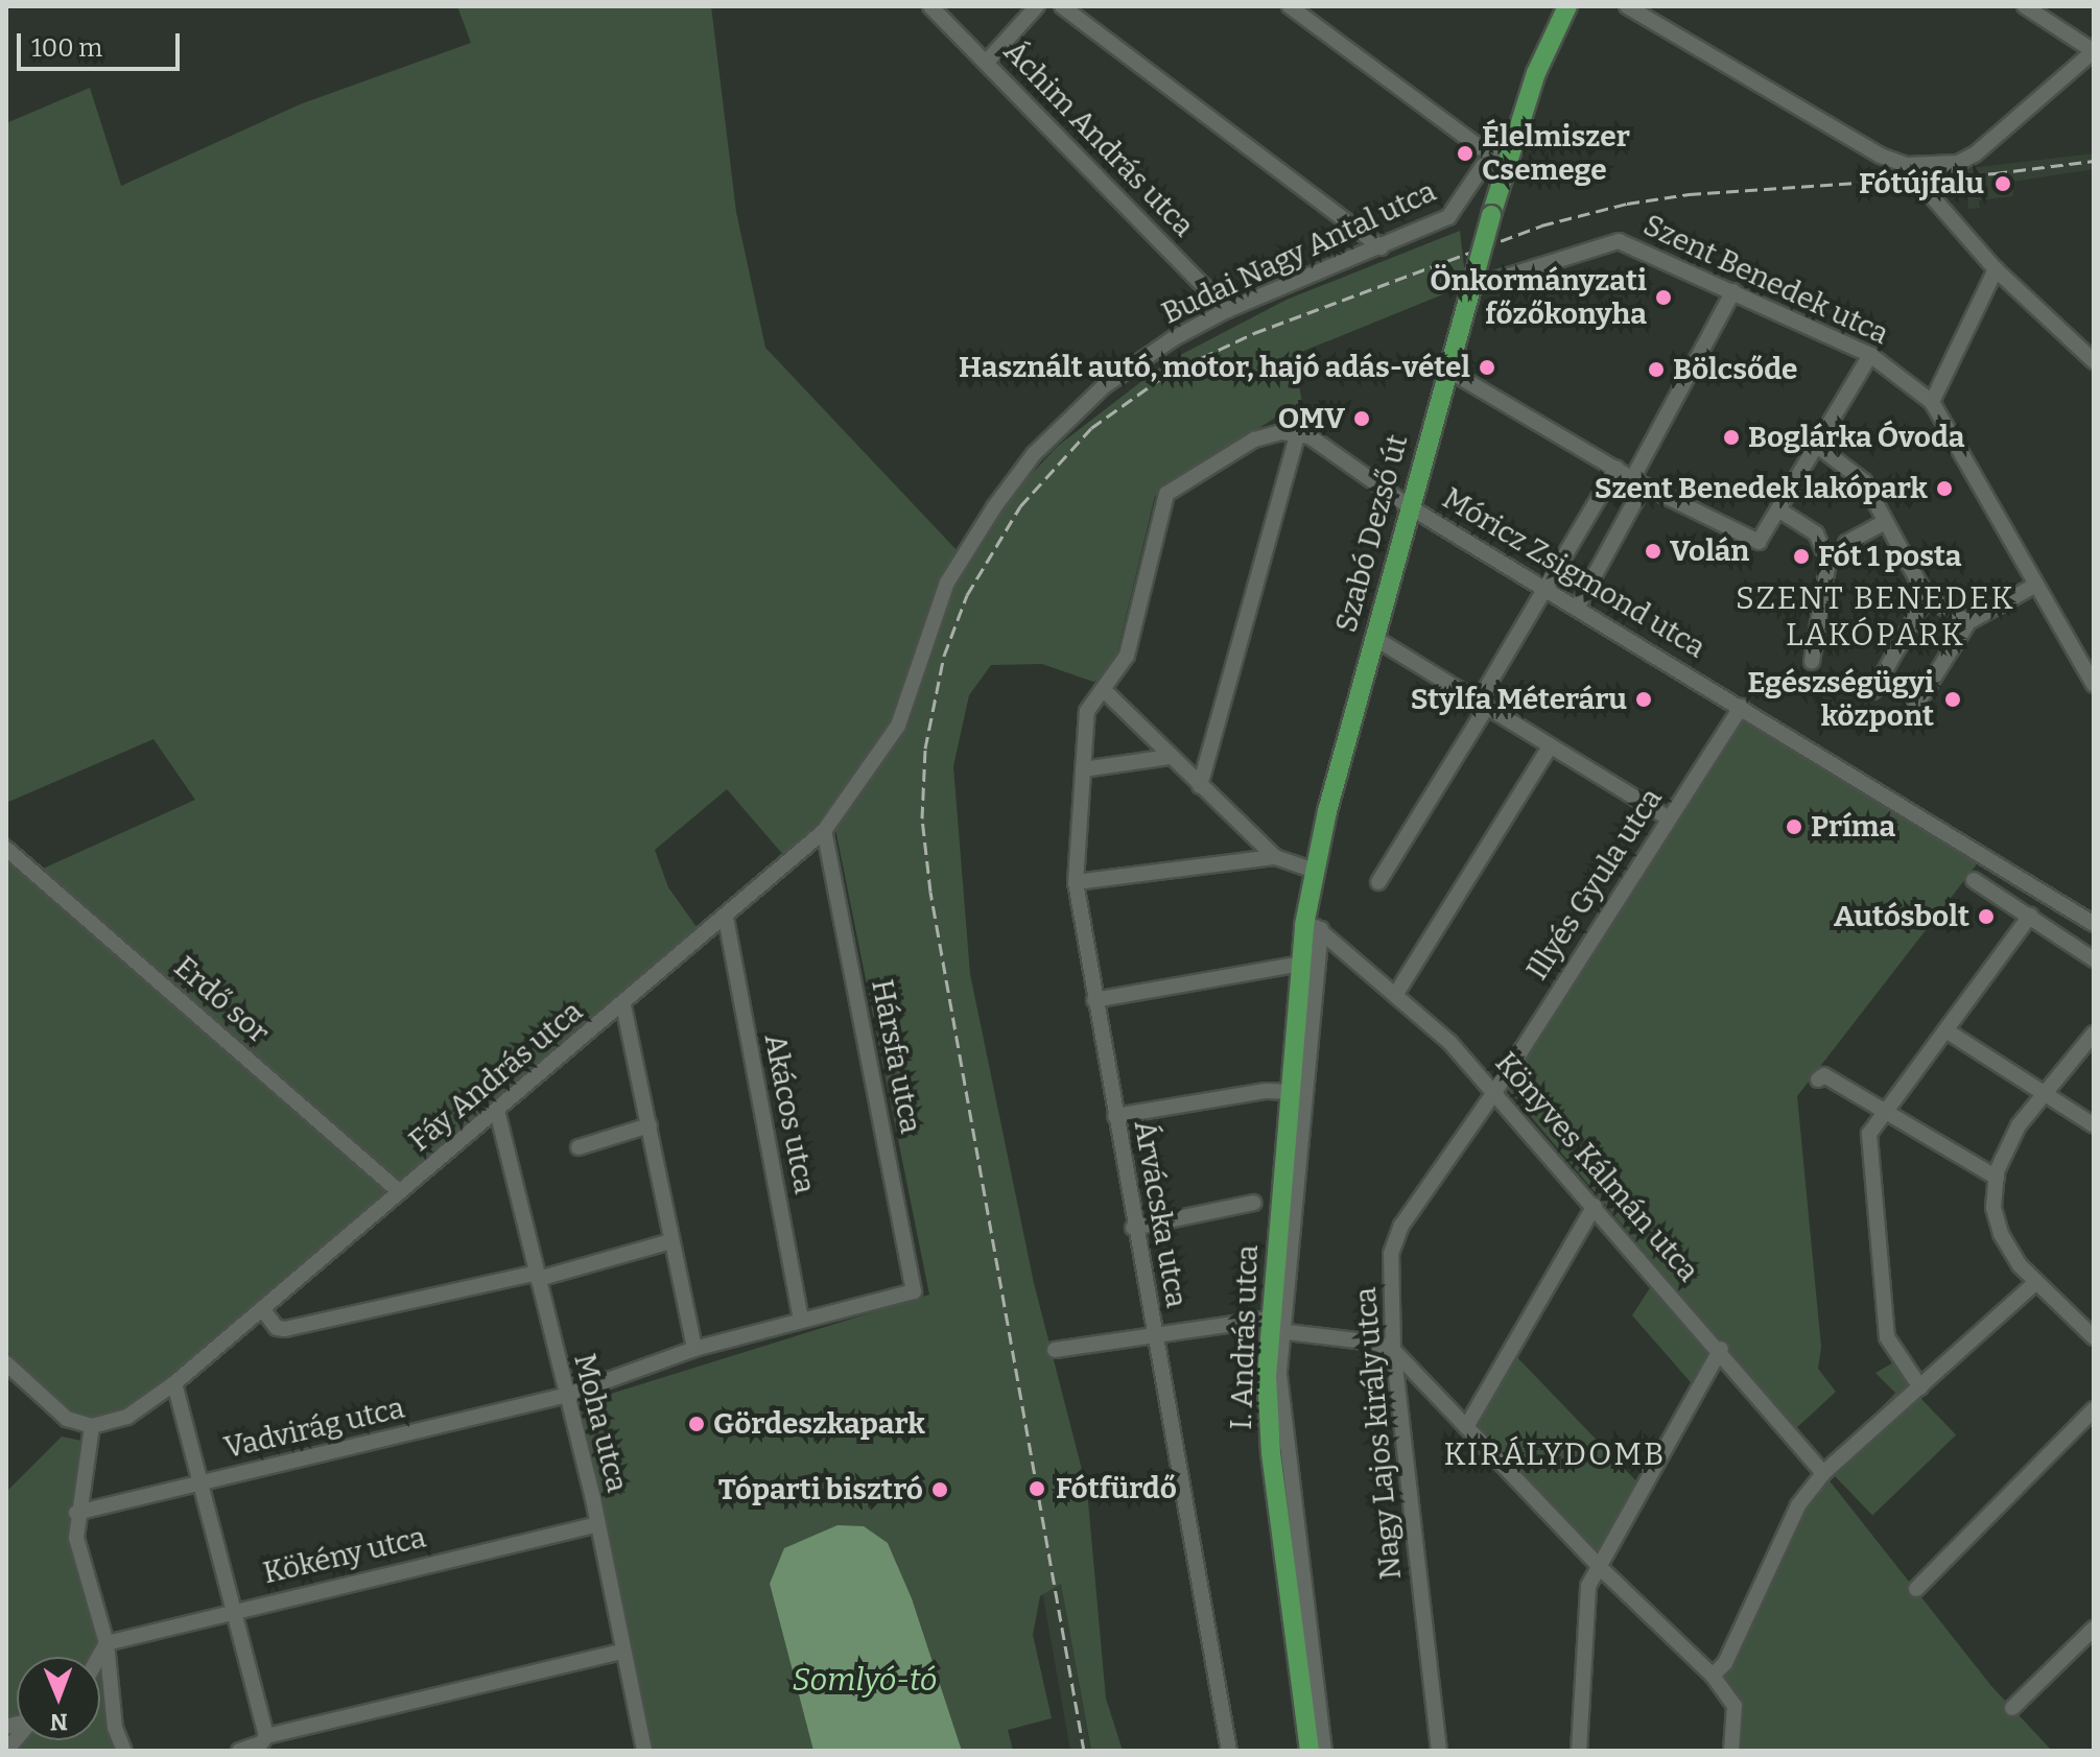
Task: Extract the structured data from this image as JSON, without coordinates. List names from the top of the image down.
{
  "streets": {
    "main road": ["Szabó Dezső út", "I. András utca"],
    "street": [
      "Áchim András utca",
      "Budai Nagy Antal utca",
      "Szent Benedek utca",
      "Móricz Zsigmond utca",
      "Illyés Gyula utca",
      "Erdő sor",
      "Hársfa utca",
      "Fáy András utca",
      "Akácos utca",
      "Könyves Kálmán utca",
      "Árvácska utca",
      "Moha utca",
      "Vadvirág utca",
      "Nagy Lajos király utca",
      "Kökény utca"
    ]
  },
  "crossings": [
    ["Áchim András utca", "Budai Nagy Antal utca"],
    ["Budai Nagy Antal utca", "Szabó Dezső út"],
    ["Budai Nagy Antal utca", "Fáy András utca"],
    ["Szabó Dezső út", "Móricz Zsigmond utca"],
    ["Szabó Dezső út", "Könyves Kálmán utca"],
    ["Szabó Dezső út", "I. András utca"],
    ["Móricz Zsigmond utca", "Illyés Gyula utca"],
    ["Móricz Zsigmond utca", "Árvácska utca"],
    ["Illyés Gyula utca", "Könyves Kálmán utca"],
    ["Illyés Gyula utca", "Nagy Lajos király utca"],
    ["Erdő sor", "Fáy András utca"],
    ["Hársfa utca", "Fáy András utca"],
    ["Hársfa utca", "Vadvirág utca"],
    ["Fáy András utca", "Akácos utca"],
    ["Fáy András utca", "Moha utca"],
    ["Akácos utca", "Vadvirág utca"],
    ["Könyves Kálmán utca", "I. András utca"],
    ["Könyves Kálmán utca", "Nagy Lajos király utca"],
    ["Moha utca", "Vadvirág utca"],
    ["Moha utca", "Kökény utca"]
  ],
  "districts": ["SZENT BENEDEK LAKÓPARK", "KIRÁLYDOMB"],
  "water": ["Somlyó-tó"],
  "places": [
    "Élelmiszer Csemege",
    "Fótújfalu",
    "Önkormányzati főzőkonyha",
    "Használt autó, motor, hajó adás-vétel",
    "Bölcsőde",
    "OMV",
    "Boglárka Óvoda",
    "Szent Benedek lakópark",
    "Volán",
    "Fót 1 posta",
    "Stylfa Méteráru",
    "Egészségügyi központ",
    "Príma",
    "Autósbolt",
    "Gördeszkapark",
    "Fótfürdő",
    "Tóparti bisztró"
  ],
  "scale_bar": "100 m",
  "north": "bottom"
}
